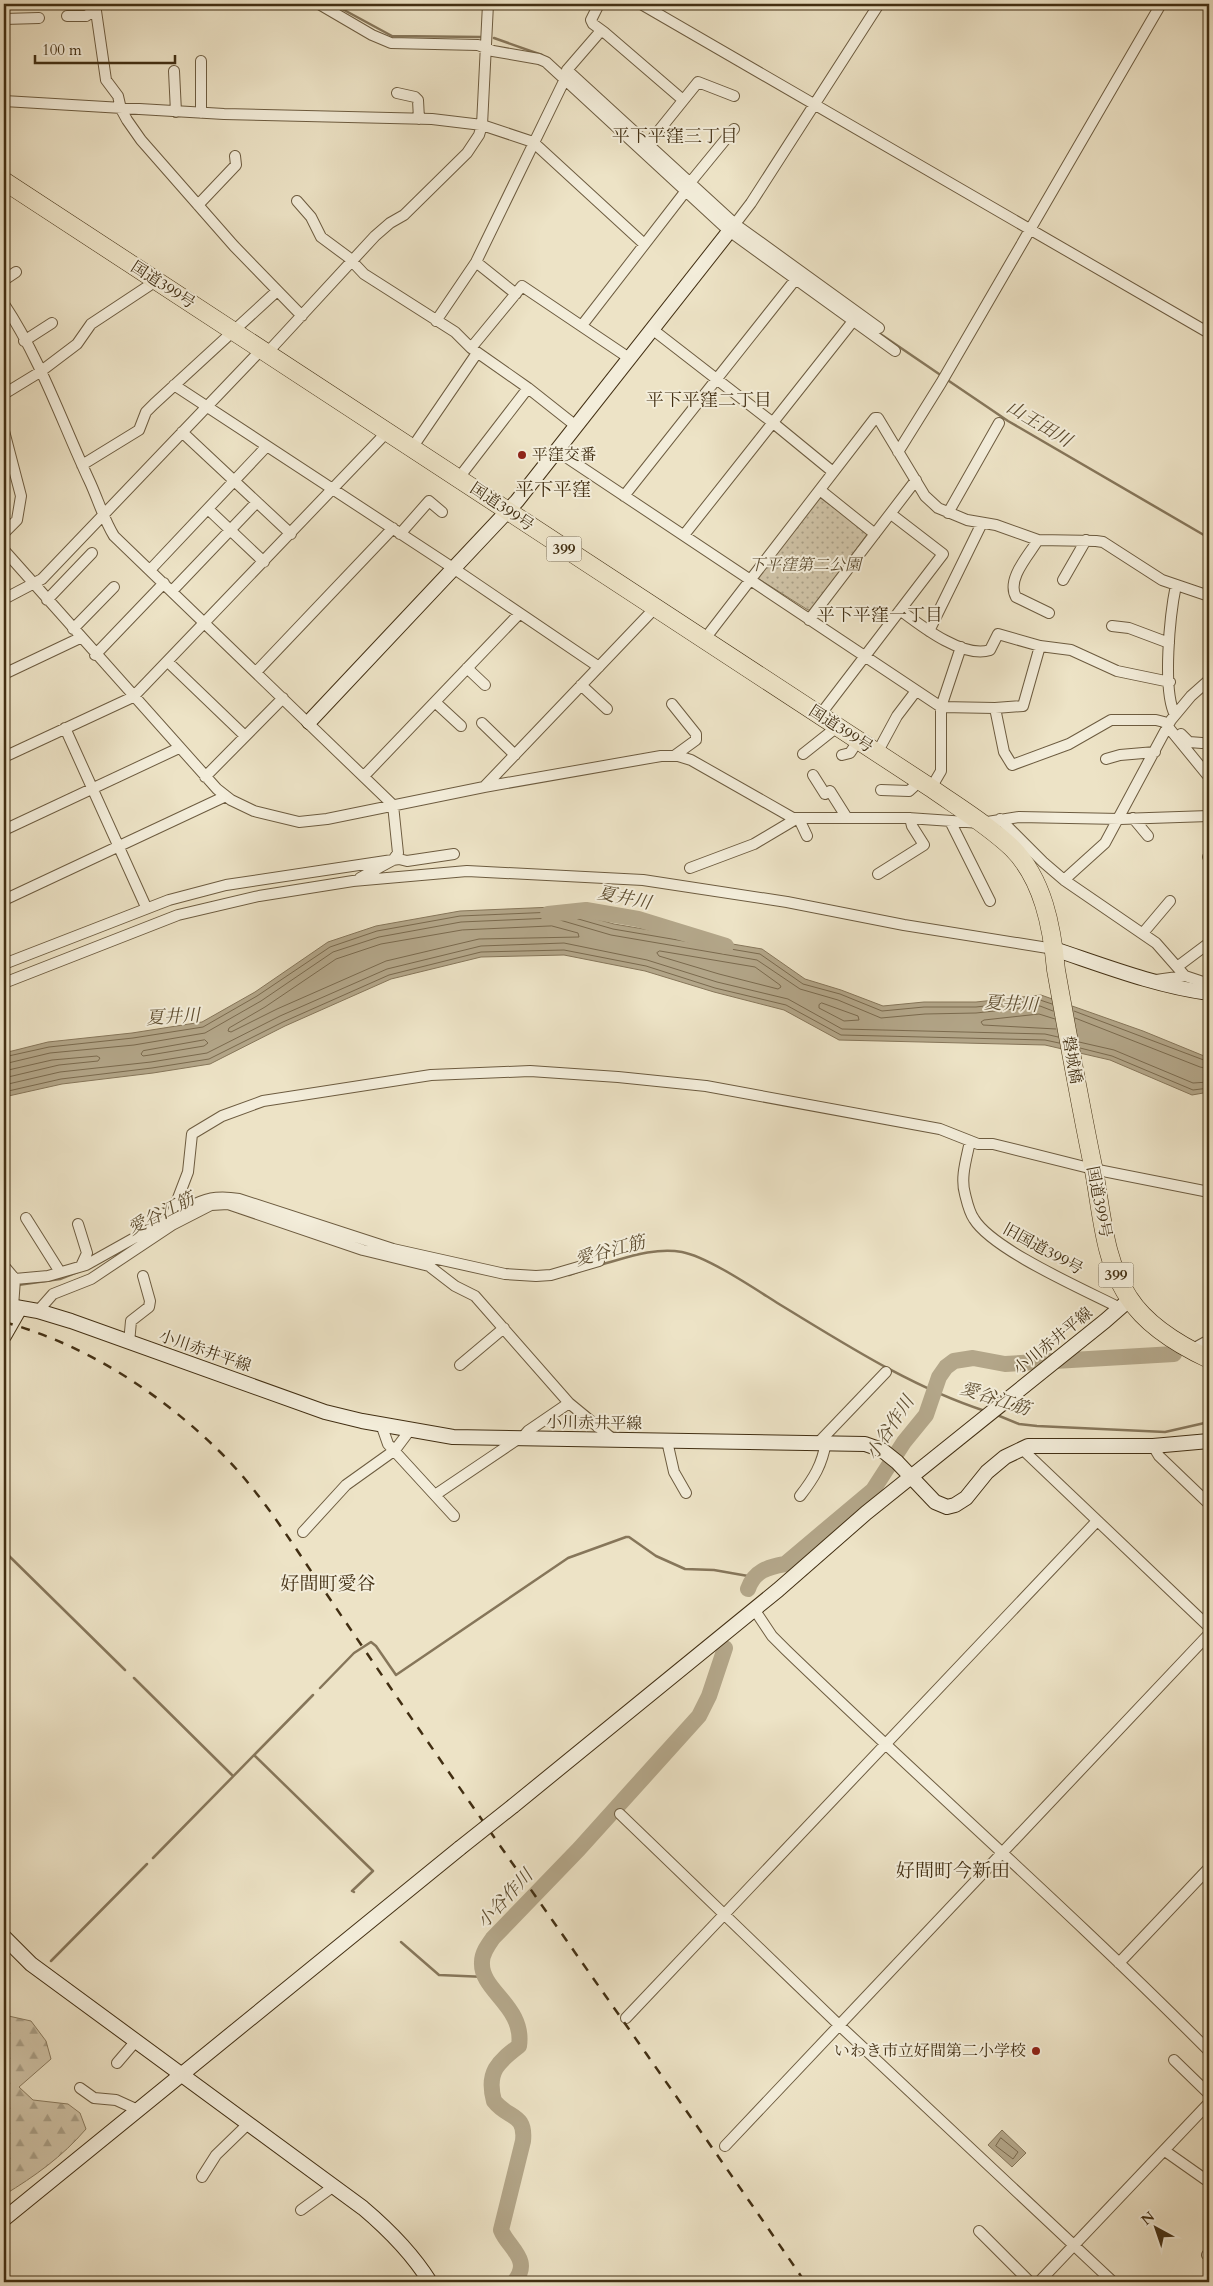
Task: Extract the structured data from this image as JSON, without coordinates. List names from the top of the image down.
{
  "streets": {
    "highway": ["国道399号", "399", "磐城橋"],
    "street": ["旧国道399号", "小川赤井平線"]
  },
  "crossings": [
    ["国道399号", "磐城橋"],
    ["国道399号", "旧国道399号"],
    ["国道399号", "小川赤井平線"],
    ["旧国道399号", "小川赤井平線"]
  ],
  "districts": [
    "平下平窪三丁目",
    "平下平窪二丁目",
    "平下平窪",
    "平下平窪一丁目",
    "好間町愛谷",
    "好間町今新田"
  ],
  "water": [
    "山王田川",
    "夏井川",
    "愛谷江筋",
    "小谷作川"
  ],
  "parks": ["下平窪第二公園"],
  "places": ["平窪交番", "いわき市立好間第二小学校"],
  "scale_bar": "100 m",
  "north": "top left"
}
